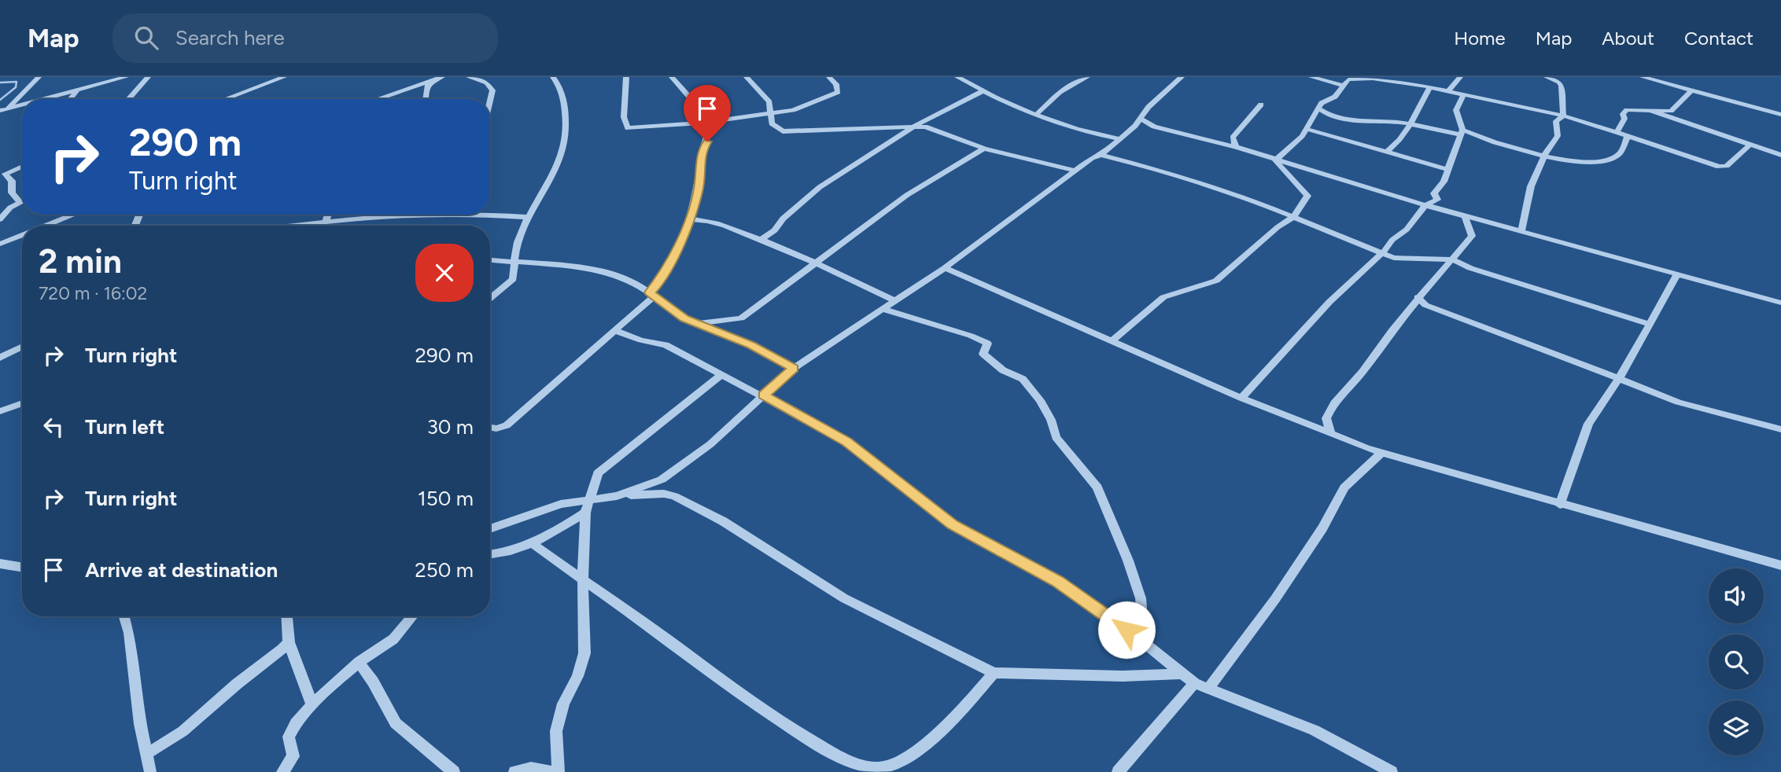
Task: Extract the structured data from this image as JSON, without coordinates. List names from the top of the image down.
{
  "page": {
    "header": "Map",
    "search": "Search here",
    "nav": [
      "Home",
      "Map",
      "About",
      "Contact"
    ],
    "turn": ["290 m", "Turn right"],
    "heading": ["2 min", "720 m · 16:02"],
    "list": [
      {
        "name": "Turn right",
        "value": "290 m"
      },
      {
        "name": "Turn left",
        "value": "30 m"
      },
      {
        "name": "Turn right",
        "value": "150 m"
      },
      {
        "name": "Arrive at destination",
        "value": "250 m"
      }
    ]
  }
}
